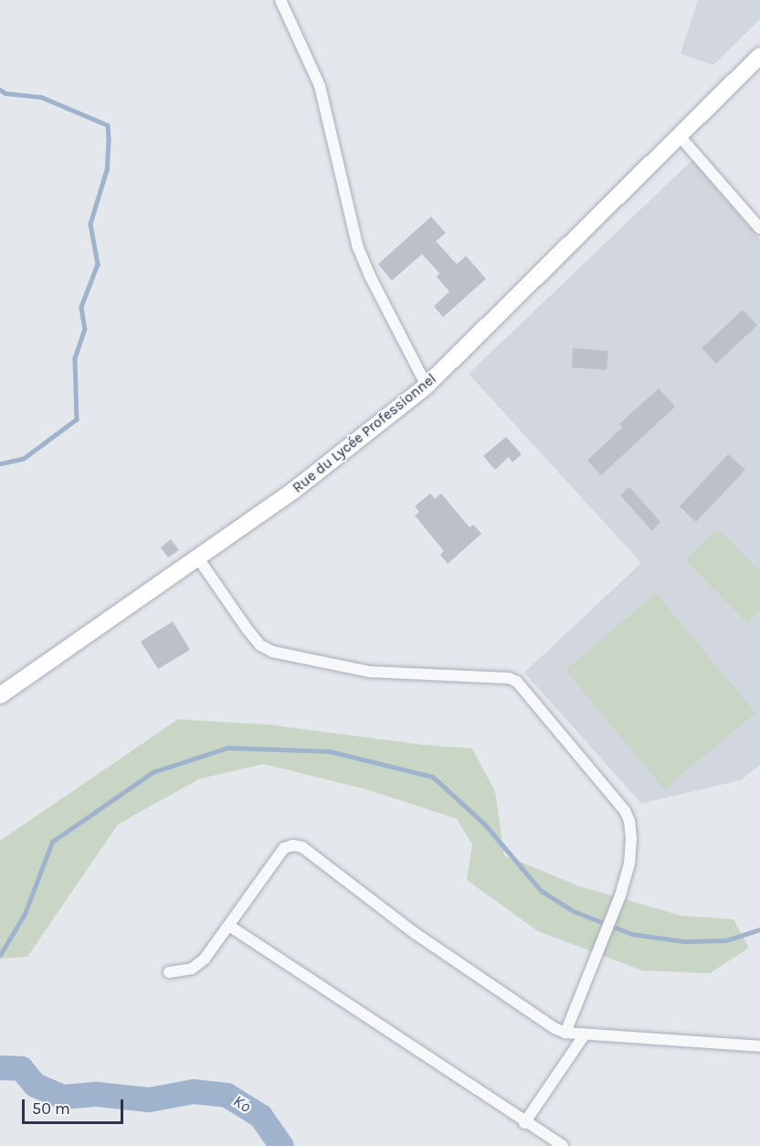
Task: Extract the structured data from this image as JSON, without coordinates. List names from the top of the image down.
{
  "streets": {
    "main road": ["Rue du Lycée Professionnel"]
  },
  "water": ["Ko"],
  "scale_bar": "50 m"
}
